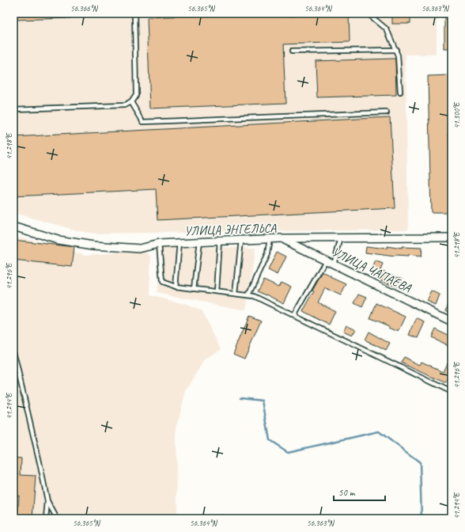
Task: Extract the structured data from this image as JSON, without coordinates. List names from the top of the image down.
{
  "streets": {
    "street": ["УЛИЦА ЭНГЕЛЬСА", "УЛИЦА ЧАПАЕВА"]
  },
  "crossings": [
    ["УЛИЦА ЭНГЕЛЬСА", "УЛИЦА ЧАПАЕВА"]
  ],
  "scale_bar": "50 m",
  "coordinates": [
    "56.366°N",
    "56.365°N",
    "56.364°N",
    "56.363°N",
    "41.300°E",
    "41.298°E",
    "41.296°E",
    "41.294°E"
  ]
}
